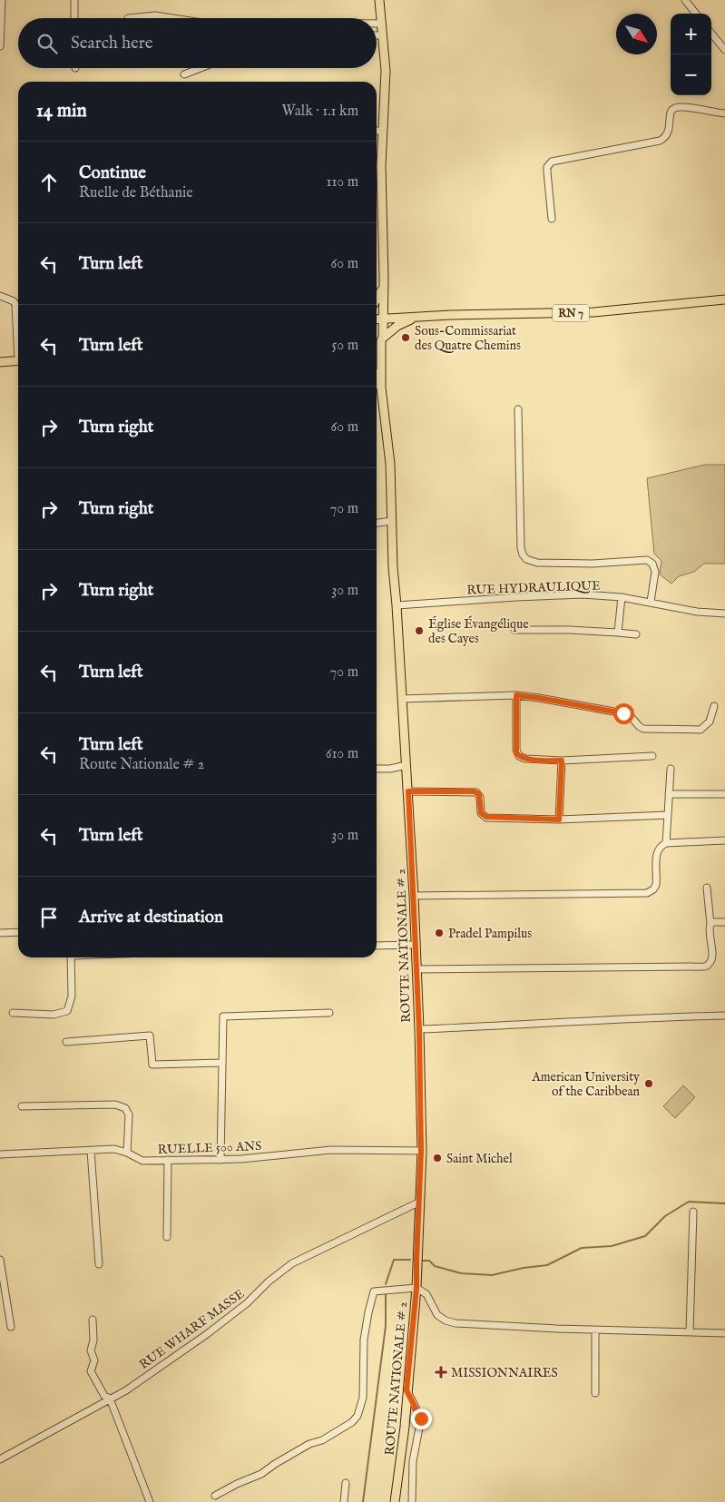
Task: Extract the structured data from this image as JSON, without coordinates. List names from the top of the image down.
{
  "streets": {
    "main road": ["RN 7", "ROUTE NATIONALE # 2"],
    "street": ["RUE HYDRAULIQUE", "RUELLE 500 ANS", "RUE WHARF MASSE"]
  },
  "crossings": [
    ["RN 7", "ROUTE NATIONALE # 2"],
    ["RUE HYDRAULIQUE", "ROUTE NATIONALE # 2"],
    ["ROUTE NATIONALE # 2", "RUELLE 500 ANS"],
    ["ROUTE NATIONALE # 2", "RUE WHARF MASSE"]
  ],
  "places": {
    "other": [
      "Sous-Commissariat des Quatre Chemins",
      "Église Évangélique des Cayes",
      "Pradel Pampilus",
      "American University of the Caribbean",
      "Saint Michel"
    ],
    "health": ["MISSIONNAIRES"]
  },
  "north": "bottom right",
  "page": {
    "map_buttons": ["+", "−"],
    "search": "Search here",
    "heading": ["14 min", "Walk · 1.1 km"],
    "list": [
      ["Continue", "Ruelle de Béthanie", "110 m"],
      ["Turn left", "60 m"],
      ["Turn left", "50 m"],
      ["Turn right", "60 m"],
      ["Turn right", "70 m"],
      ["Turn right", "30 m"],
      ["Turn left", "70 m"],
      ["Turn left", "Route Nationale # 2", "610 m"],
      ["Turn left", "30 m"],
      "Arrive at destination"
    ]
  }
}
